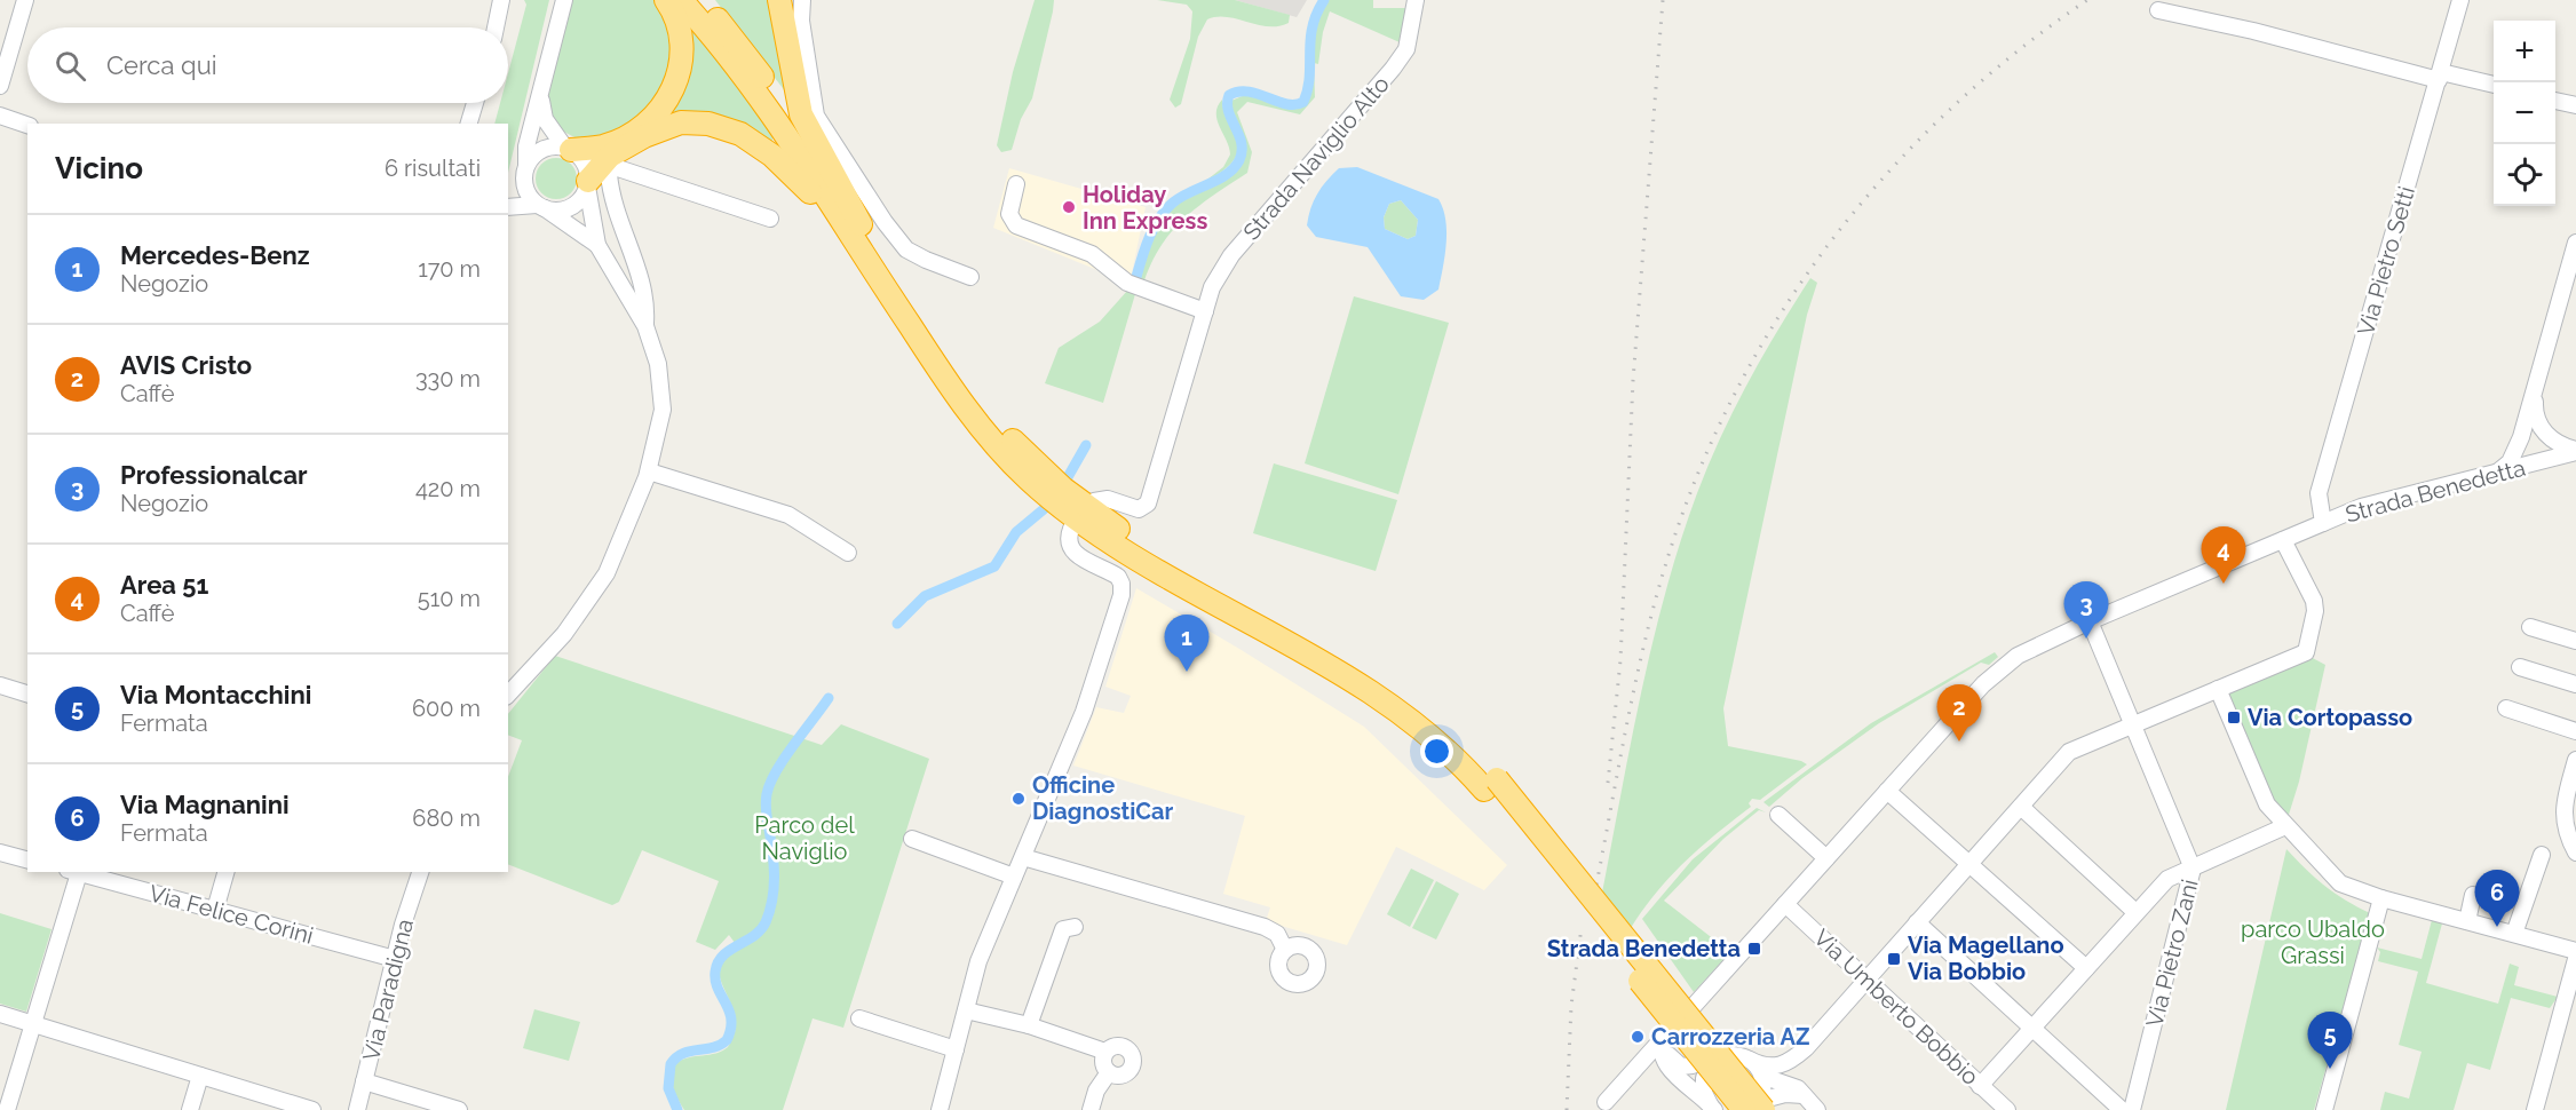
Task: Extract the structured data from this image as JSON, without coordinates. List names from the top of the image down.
{
  "streets": {
    "street": [
      "Strada Naviglio Alto",
      "Via Pietro Setti",
      "Strada Benedetta",
      "Via Felice Corini",
      "Via Pietro Zani",
      "Via Paradigna",
      "Via Umberto Bobbio"
    ]
  },
  "crossings": [
    ["Via Pietro Setti", "Strada Benedetta"],
    ["Strada Benedetta", "Via Pietro Zani"],
    ["Strada Benedetta", "Via Umberto Bobbio"],
    ["Via Felice Corini", "Via Paradigna"]
  ],
  "parks": ["Parco del Naviglio", "parco Ubaldo Grassi"],
  "places": {
    "other": ["Holiday Inn Express", "Officine DiagnostiCar", "Carrozzeria AZ"],
    "transit": ["Via Cortopasso", "Strada Benedetta", "Via Magellano Via Bobbio"]
  },
  "page": {
    "map_buttons": ["+", "−"],
    "search": "Cerca qui",
    "heading": ["Vicino", "6 risultati"],
    "list": [
      {
        "mark": "1",
        "name": "Mercedes-Benz",
        "note": "Negozio",
        "value": "170 m"
      },
      {
        "mark": "2",
        "name": "AVIS Cristo",
        "note": "Caffè",
        "value": "330 m"
      },
      {
        "mark": "3",
        "name": "Professionalcar",
        "note": "Negozio",
        "value": "420 m"
      },
      {
        "mark": "4",
        "name": "Area 51",
        "note": "Caffè",
        "value": "510 m"
      },
      {
        "mark": "5",
        "name": "Via Montacchini",
        "note": "Fermata",
        "value": "600 m"
      },
      {
        "mark": "6",
        "name": "Via Magnanini",
        "note": "Fermata",
        "value": "680 m"
      }
    ],
    "pins": [
      "4",
      "3",
      "1",
      "2",
      "6",
      "5"
    ]
  }
}
